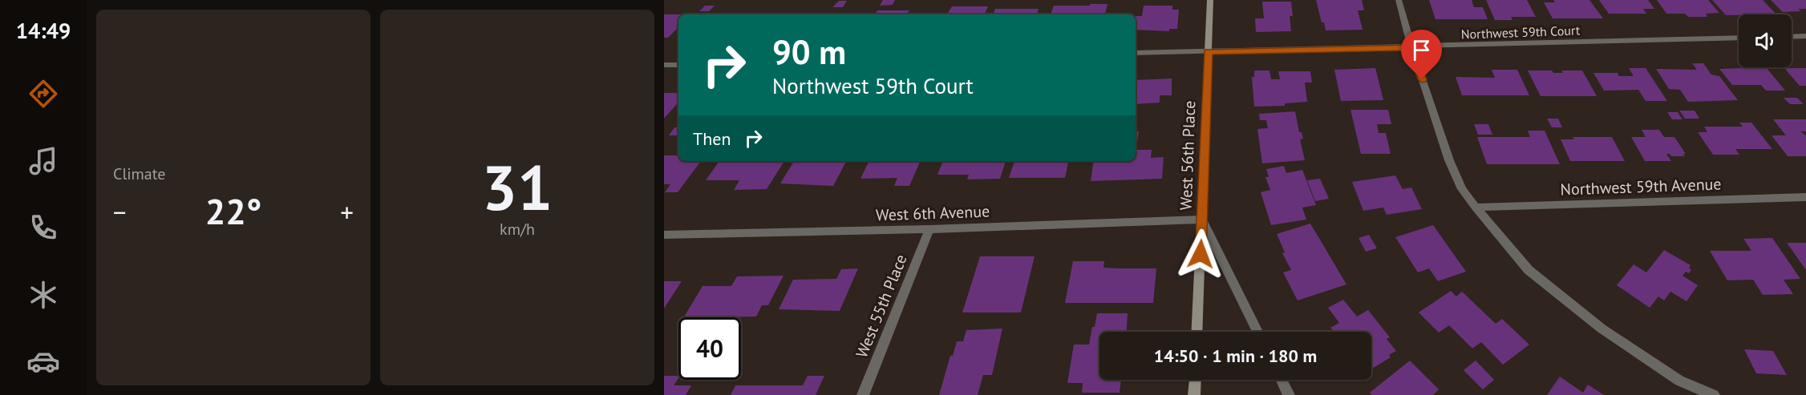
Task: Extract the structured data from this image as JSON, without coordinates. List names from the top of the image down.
{
  "streets": {
    "street": [
      "Northwest 59th Court",
      "West 56th Place",
      "Northwest 59th Avenue",
      "West 6th Avenue",
      "West 55th Place"
    ]
  },
  "crossings": [
    ["Northwest 59th Court", "West 56th Place"],
    ["West 56th Place", "West 6th Avenue"],
    ["West 6th Avenue", "West 55th Place"]
  ],
  "page": {
    "tabs": "14:49",
    "tile": [
      "Climate",
      ["31", "km/h"]
    ],
    "turn": ["90 m", "Northwest 59th Court"],
    "then": "Then",
    "heat": ["−", "22°", "+"],
    "limit": "40",
    "trip": "14:50 · 1 min · 180 m"
  }
}
